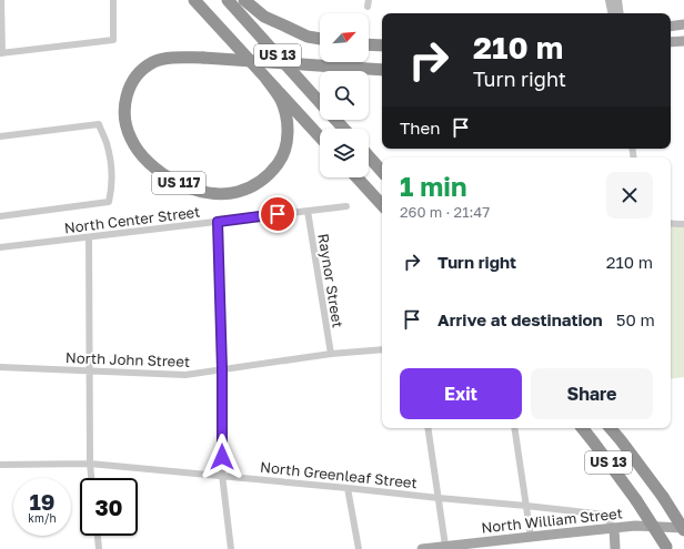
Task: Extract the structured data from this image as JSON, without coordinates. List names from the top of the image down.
{
  "streets": {
    "highway": ["US 13", "US 117"],
    "main road": ["North William Street"],
    "street": [
      "North Center Street",
      "Raynor Street",
      "North John Street",
      "North Greenleaf Street"
    ]
  },
  "crossings": [
    ["US 13", "US 117"],
    ["US 13", "North William Street"],
    ["North Center Street", "Raynor Street"],
    ["Raynor Street", "North John Street"],
    ["North Greenleaf Street", "North William Street"]
  ],
  "north": "top right",
  "page": {
    "turn": ["210 m", "Turn right"],
    "then": "Then",
    "heading": ["1 min", "260 m · 21:47"],
    "list": [
      {
        "name": "Turn right",
        "value": "210 m"
      },
      {
        "name": "Arrive at destination",
        "value": "50 m"
      }
    ],
    "buttons": ["Exit", "Share"],
    "speed": "19 km/h",
    "limit": "30"
  }
}
